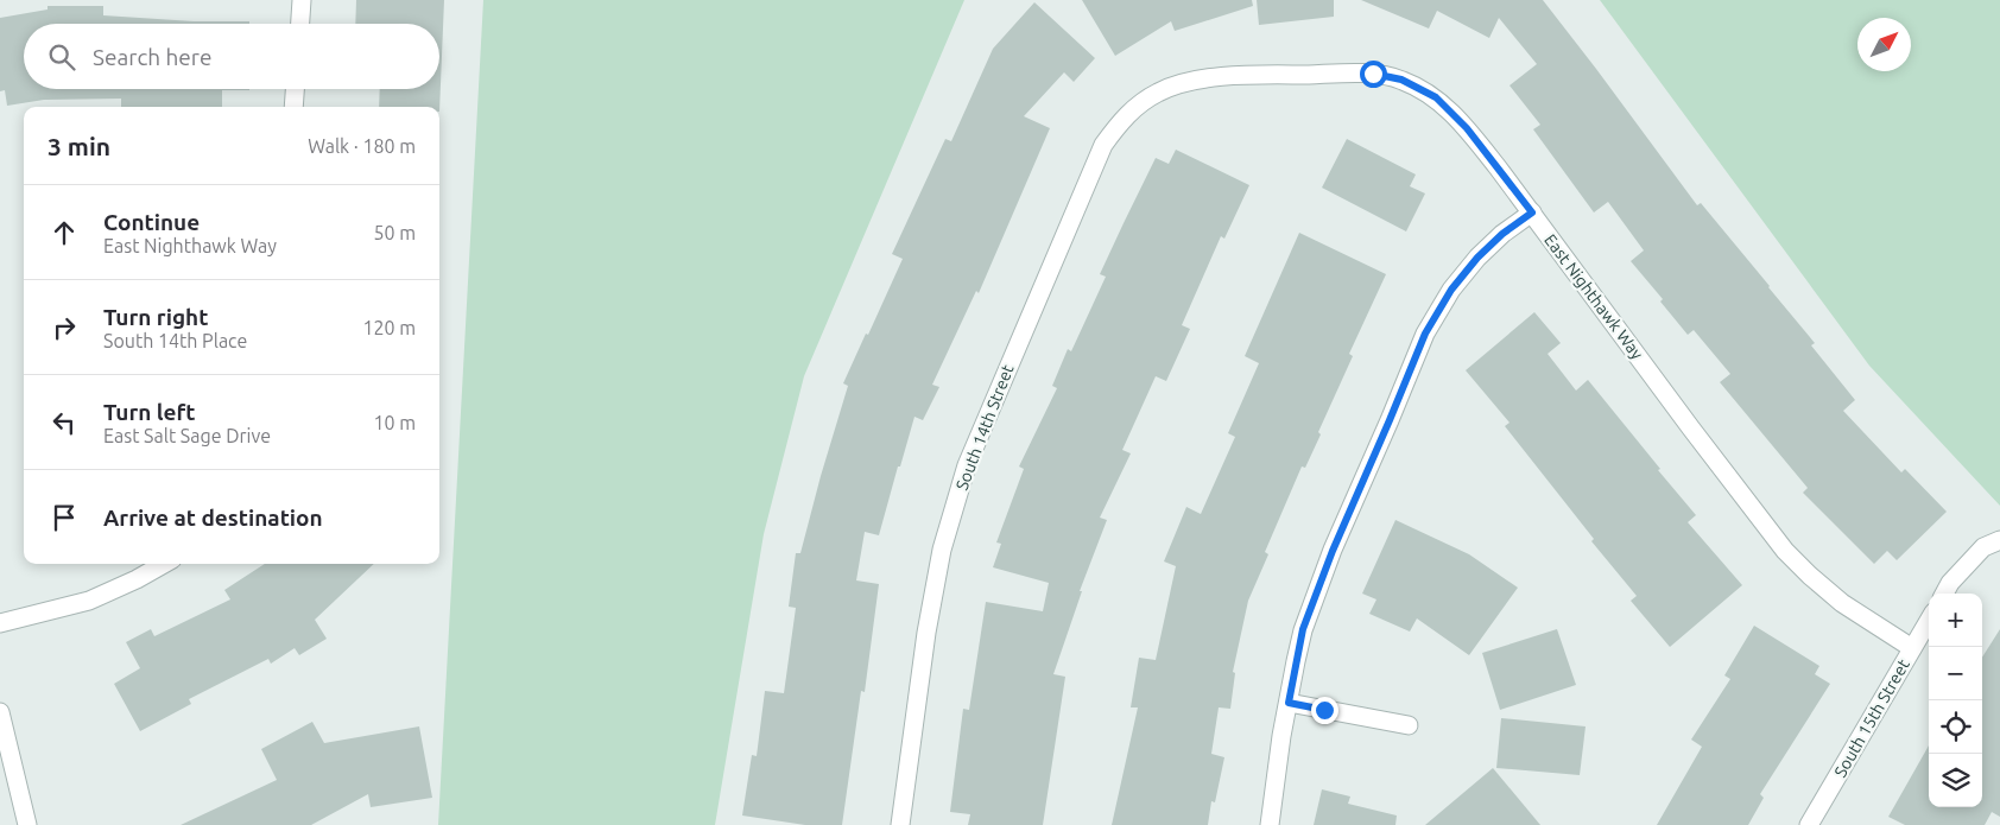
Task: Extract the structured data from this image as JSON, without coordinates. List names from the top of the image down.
{
  "streets": {
    "street": ["East Nighthawk Way", "South 14th Street", "South 15th Street"]
  },
  "crossings": [
    ["East Nighthawk Way", "South 14th Street"],
    ["East Nighthawk Way", "South 15th Street"]
  ],
  "north": "top right",
  "page": {
    "search": "Search here",
    "heading": ["3 min", "Walk · 180 m"],
    "list": [
      ["Continue", "East Nighthawk Way", "50 m"],
      ["Turn right", "South 14th Place", "120 m"],
      ["Turn left", "East Salt Sage Drive", "10 m"],
      "Arrive at destination"
    ],
    "map_buttons": ["+", "−"]
  }
}
